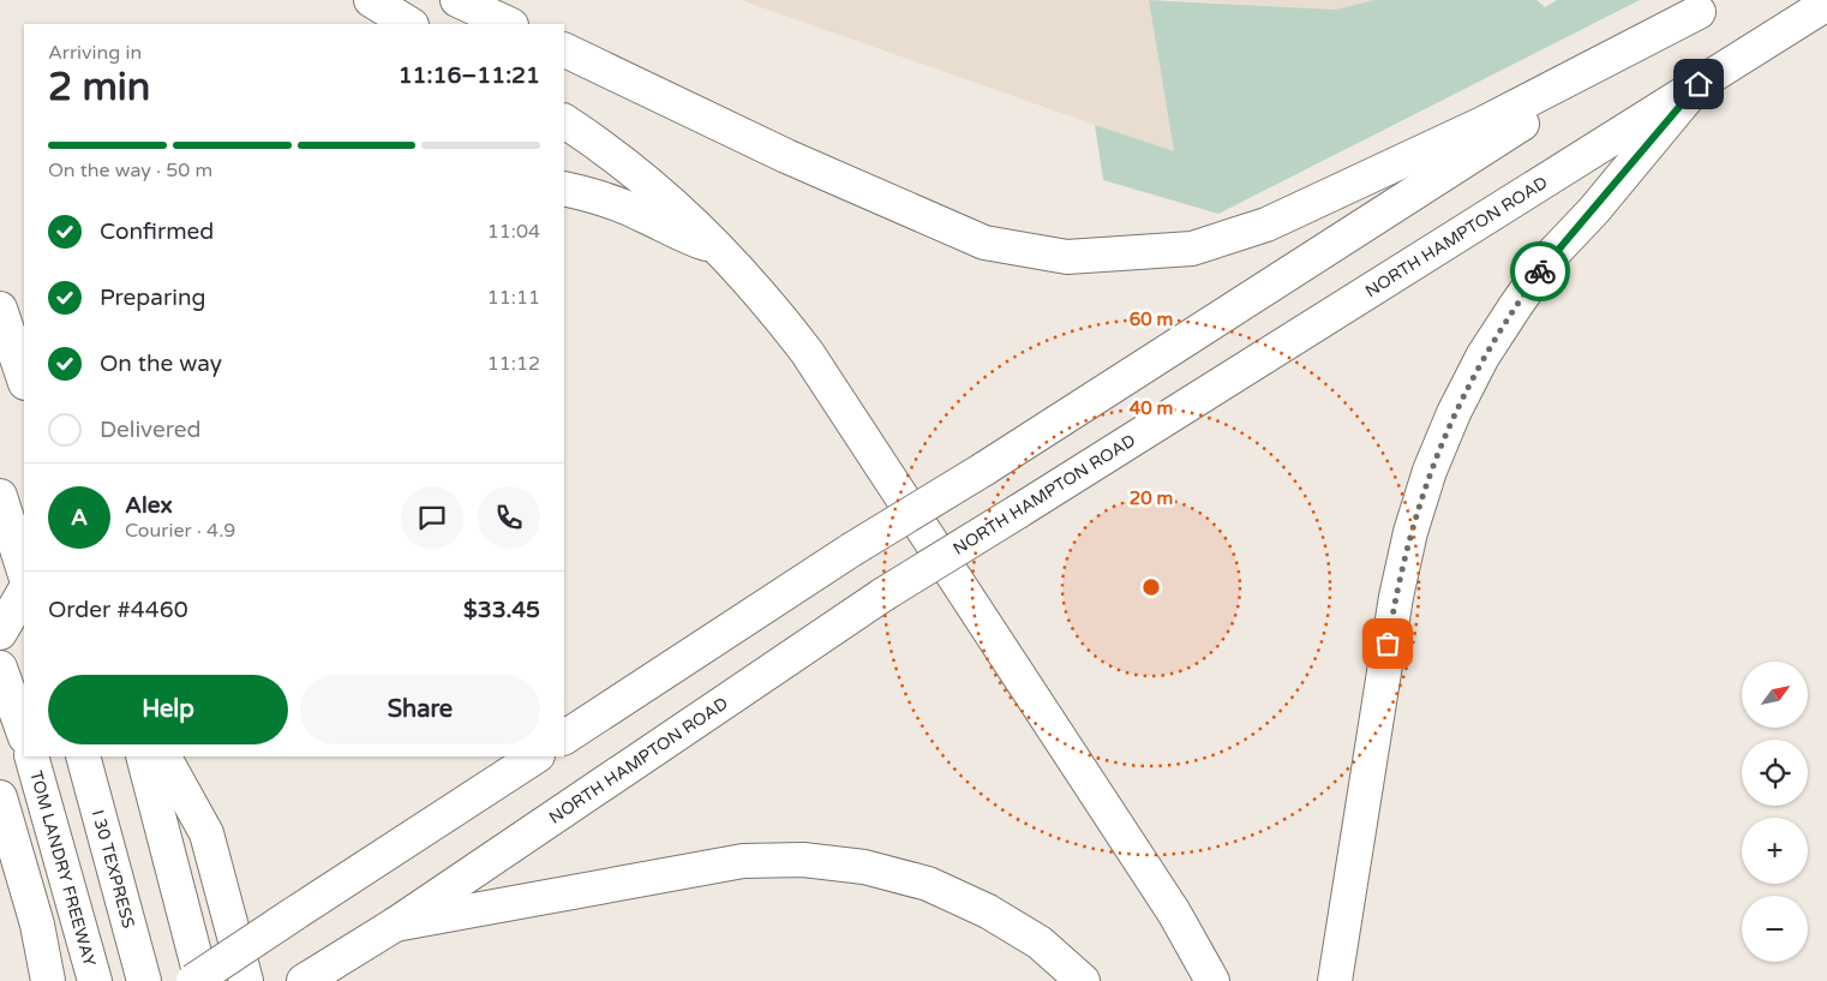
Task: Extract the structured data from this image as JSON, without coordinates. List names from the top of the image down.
{
  "streets": {
    "main road": ["NORTH HAMPTON ROAD", "TOM LANDRY FREEWAY", "I 30 TEXPRESS"]
  },
  "north": "top right",
  "page": {
    "heading": ["2 min", "Arriving in", "11:16–11:21"],
    "panel": [
      "Alex",
      "Courier · 4.9",
      "Order #4460",
      "$33.45"
    ],
    "bar": "On the way · 50 m",
    "list": [
      ["Confirmed", "11:04"],
      ["Preparing", "11:11"],
      ["On the way", "11:12"],
      "Delivered"
    ],
    "round": "A",
    "map_buttons": ["+", "−"],
    "buttons": ["Help", "Share"]
  },
  "rings": ["60 m", "40 m", "20 m"]
}
